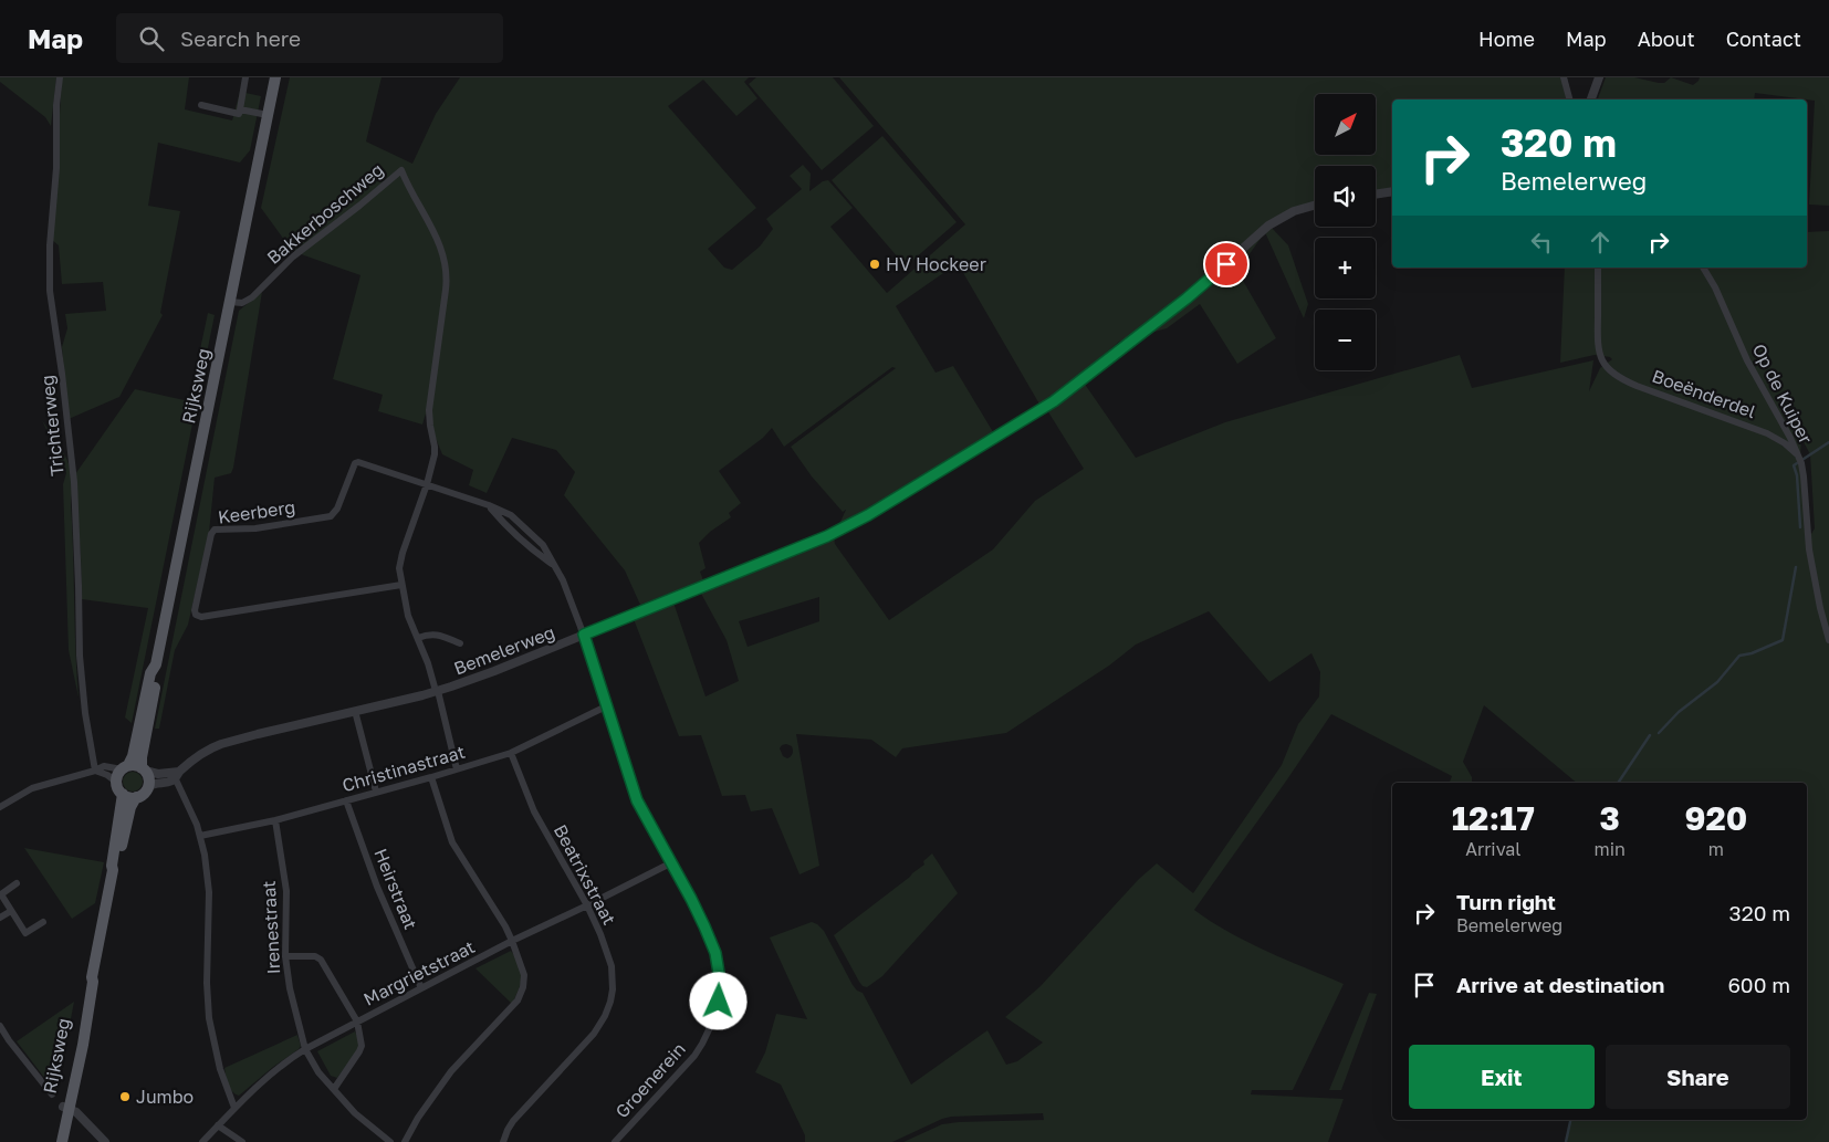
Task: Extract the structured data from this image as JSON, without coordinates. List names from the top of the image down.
{
  "streets": {
    "main road": ["Rijksweg"],
    "street": [
      "Bakkerboschweg",
      "Boeënderdel",
      "Op de Kuiper",
      "Trichterweg",
      "Keerberg",
      "Bemelerweg",
      "Christinastraat",
      "Beatrixstraat",
      "Heirstraat",
      "Irenestraat",
      "Margrietstraat",
      "Groenerein"
    ]
  },
  "crossings": [
    ["Bakkerboschweg", "Rijksweg"],
    ["Bakkerboschweg", "Keerberg"],
    ["Bakkerboschweg", "Bemelerweg"],
    ["Bakkerboschweg", "Groenerein"],
    ["Rijksweg", "Bemelerweg"],
    ["Boeënderdel", "Op de Kuiper"],
    ["Keerberg", "Groenerein"],
    ["Bemelerweg", "Christinastraat"],
    ["Bemelerweg", "Groenerein"],
    ["Christinastraat", "Beatrixstraat"],
    ["Christinastraat", "Heirstraat"],
    ["Christinastraat", "Irenestraat"],
    ["Christinastraat", "Groenerein"],
    ["Beatrixstraat", "Margrietstraat"],
    ["Heirstraat", "Margrietstraat"],
    ["Irenestraat", "Margrietstraat"],
    ["Margrietstraat", "Groenerein"]
  ],
  "places": ["HV Hockeer", "Jumbo"],
  "north": "top right",
  "page": {
    "header": "Map",
    "search": "Search here",
    "nav": [
      "Home",
      "Map",
      "About",
      "Contact"
    ],
    "map_buttons": ["+", "−"],
    "turn": ["320 m", "Bemelerweg"],
    "eta": [
      "12:17",
      "Arrival",
      "3",
      "min",
      "920",
      "m"
    ],
    "list": [
      {
        "name": "Turn right",
        "note": "Bemelerweg",
        "value": "320 m"
      },
      {
        "name": "Arrive at destination",
        "value": "600 m"
      }
    ],
    "buttons": ["Exit", "Share"]
  }
}
